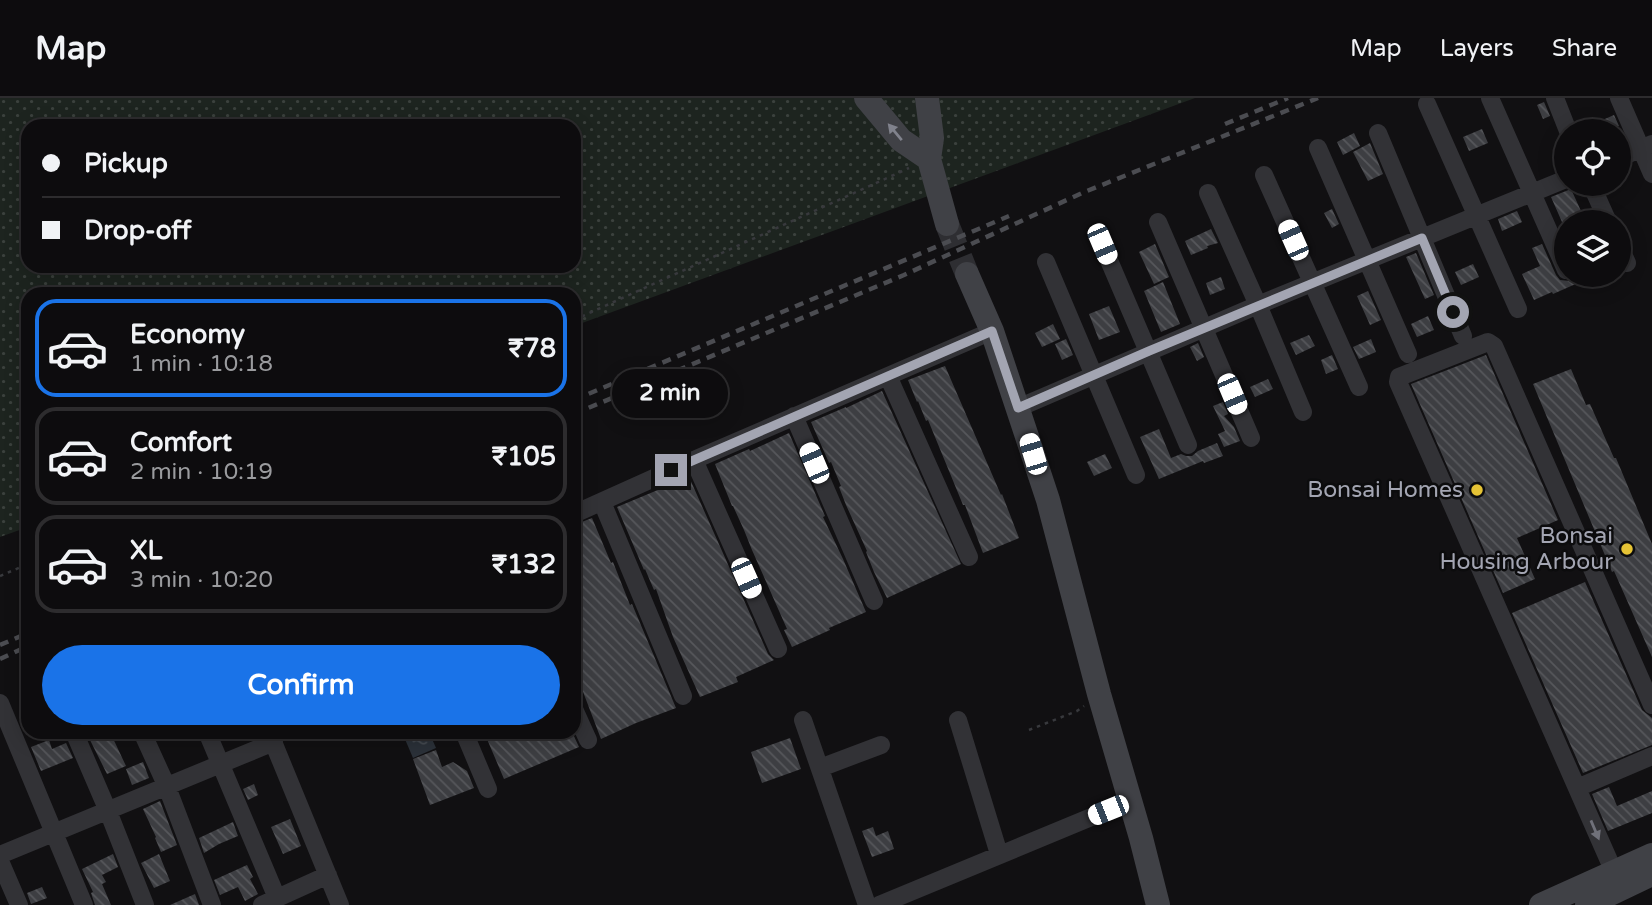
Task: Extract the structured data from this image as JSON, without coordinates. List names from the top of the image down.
{
  "places": ["Bonsai Homes", "Bonsai Housing Arbour"],
  "page": {
    "header": "Map",
    "nav": ["Map", "Layers", "Share"],
    "banner": ["Pickup", "Drop-off"],
    "list": [
      {
        "name": "Economy",
        "note": "1 min · 10:18",
        "value": "₹78"
      },
      {
        "name": "Comfort",
        "note": "2 min · 10:19",
        "value": "₹105"
      },
      {
        "name": "XL",
        "note": "3 min · 10:20",
        "value": "₹132"
      }
    ],
    "bubble": "2 min",
    "buttons": "Confirm"
  }
}
